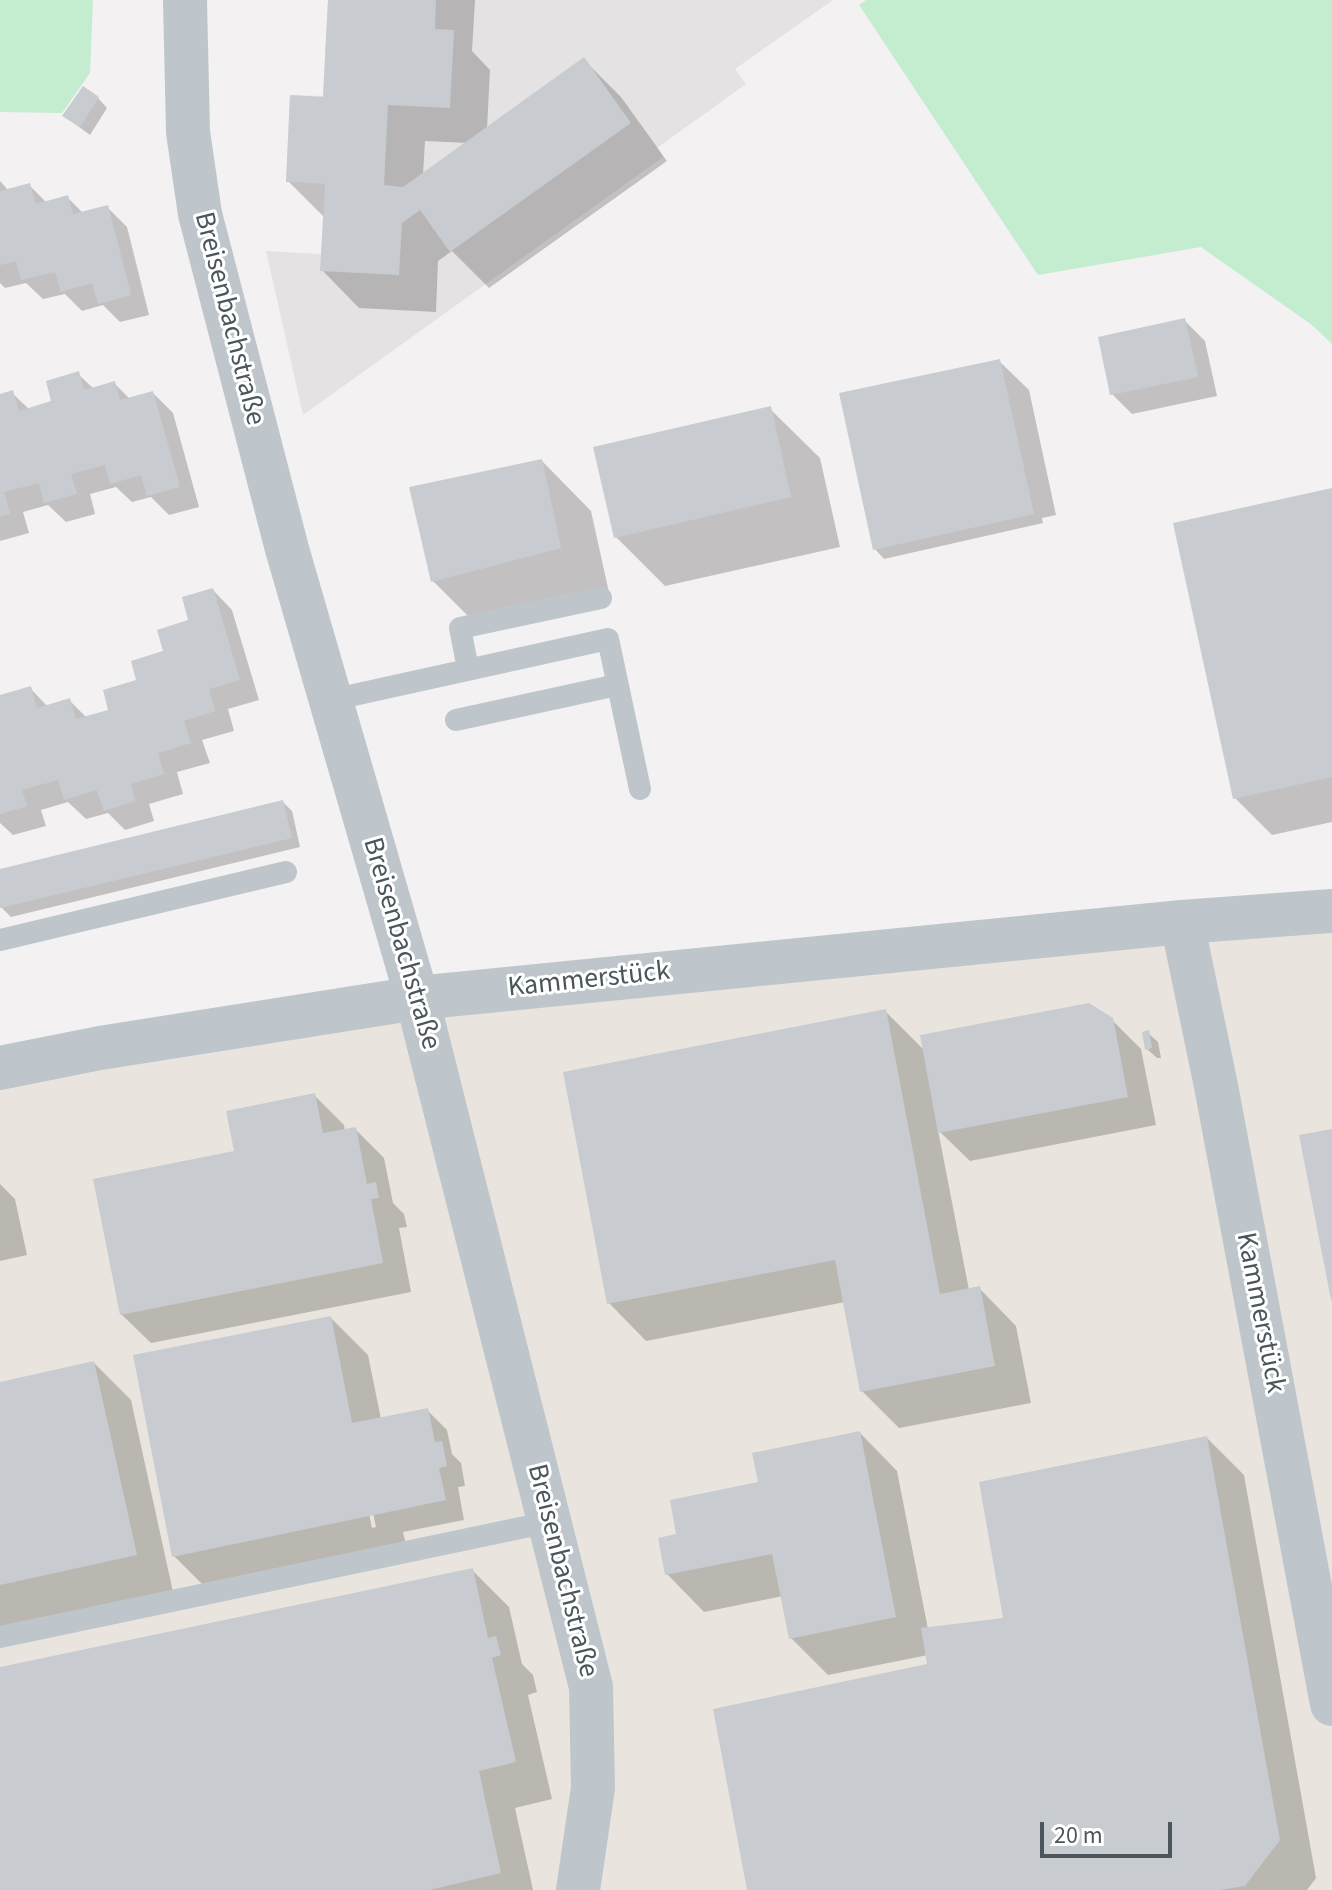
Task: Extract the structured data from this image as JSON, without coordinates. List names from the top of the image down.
{
  "streets": {
    "street": ["Breisenbachstraße", "Kammerstück"]
  },
  "crossings": [
    ["Breisenbachstraße", "Kammerstück"]
  ],
  "scale_bar": "20 m"
}
